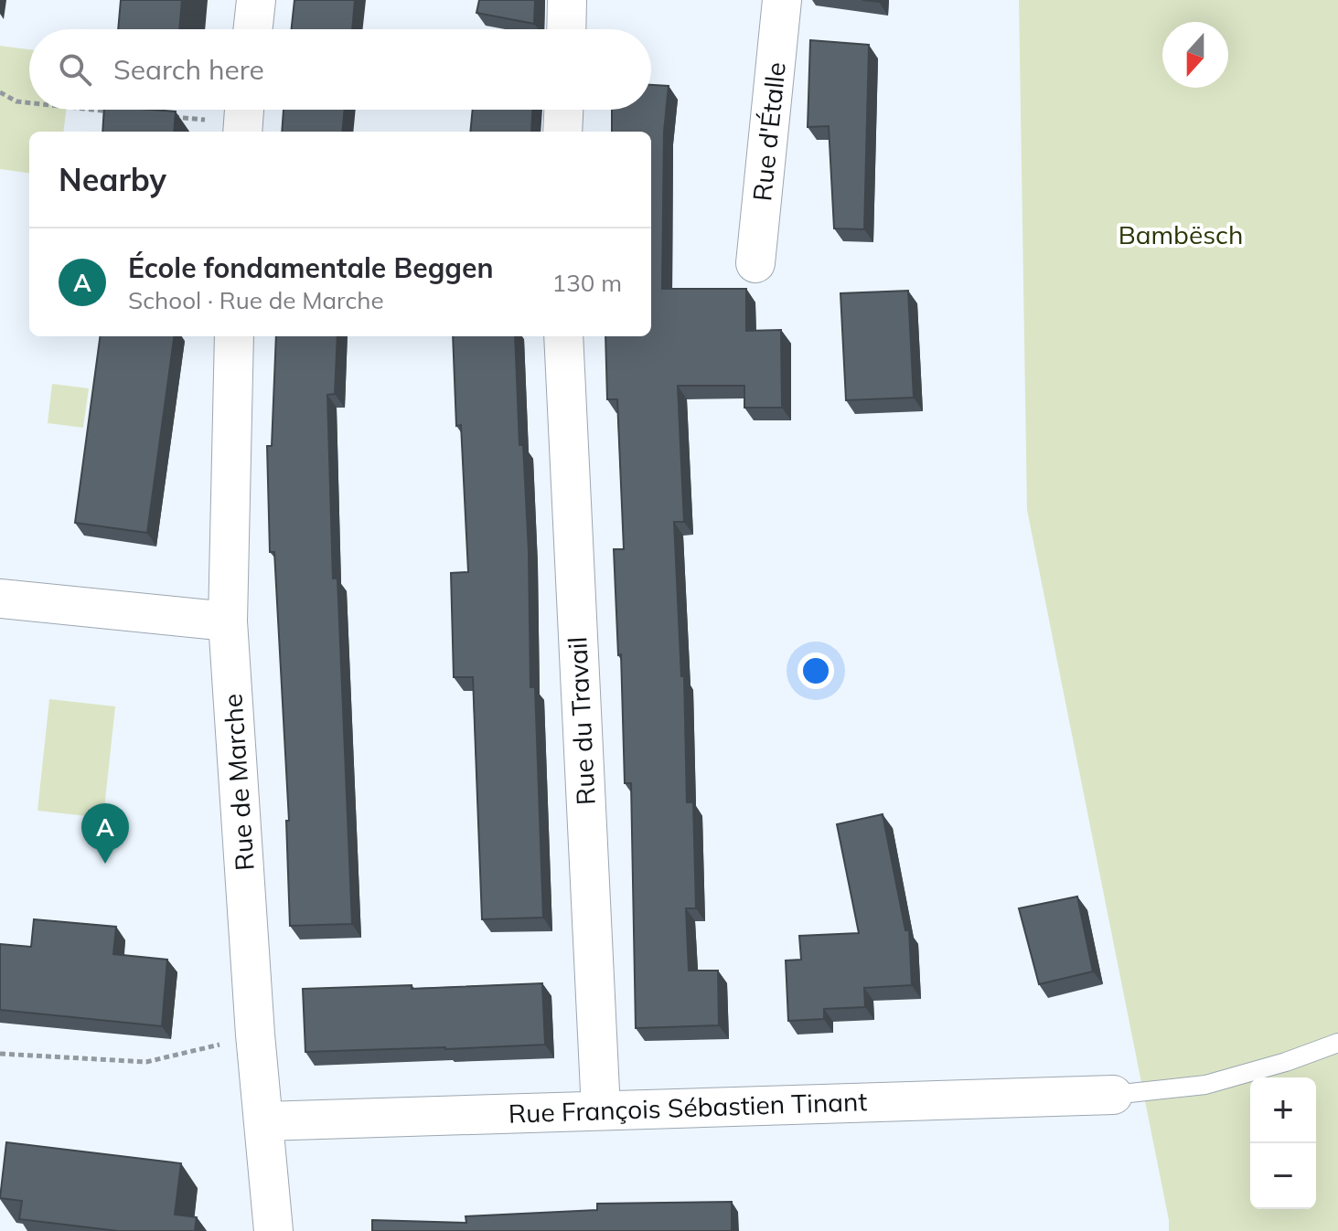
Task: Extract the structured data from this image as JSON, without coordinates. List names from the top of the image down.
{
  "streets": {
    "street": [
      "Rue d'Étalle",
      "Rue du Travail",
      "Rue de Marche",
      "Rue François Sébastien Tinant"
    ]
  },
  "crossings": [
    ["Rue du Travail", "Rue François Sébastien Tinant"],
    ["Rue de Marche", "Rue François Sébastien Tinant"]
  ],
  "parks": ["Bambësch"],
  "north": "bottom",
  "page": {
    "search": "Search here",
    "heading": "Nearby",
    "list": [
      {
        "mark": "A",
        "name": "École fondamentale Beggen",
        "note": "School · Rue de Marche",
        "value": "130 m"
      }
    ],
    "pins": "A",
    "map_buttons": ["+", "−"]
  }
}
